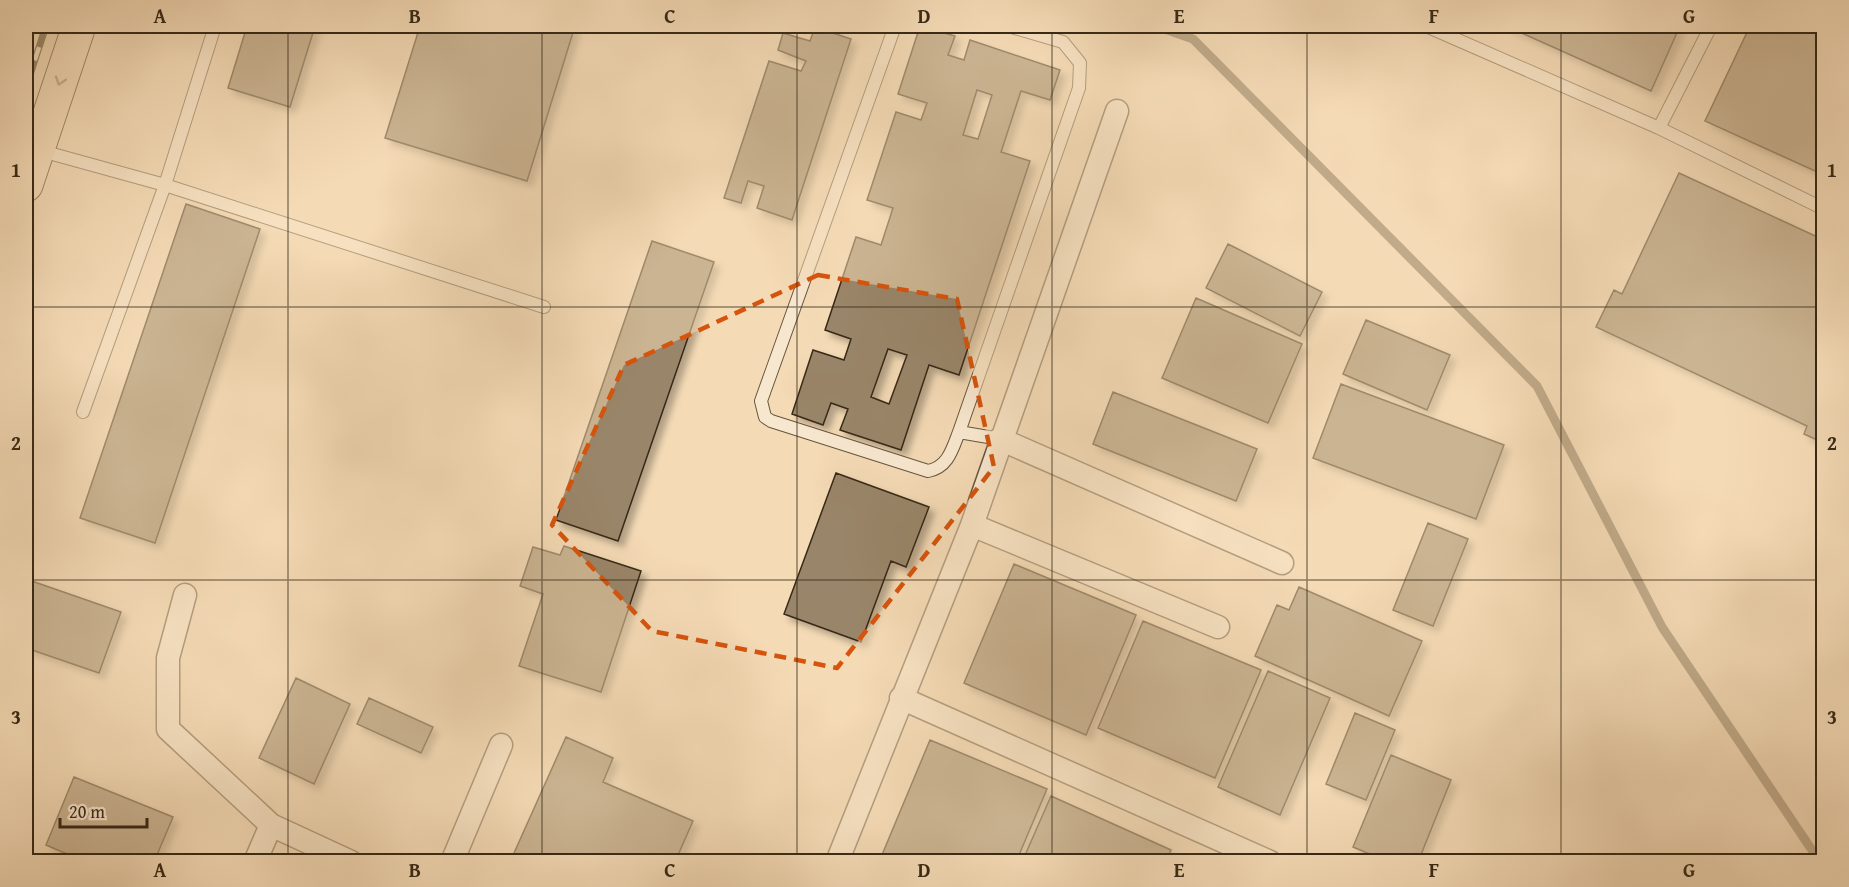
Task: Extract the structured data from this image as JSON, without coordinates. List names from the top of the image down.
{
  "scale_bar": "20 m",
  "grid": {
    "columns": [
      "A",
      "B",
      "C",
      "D",
      "E",
      "F",
      "G"
    ],
    "rows": ["1", "2", "3"]
  }
}
